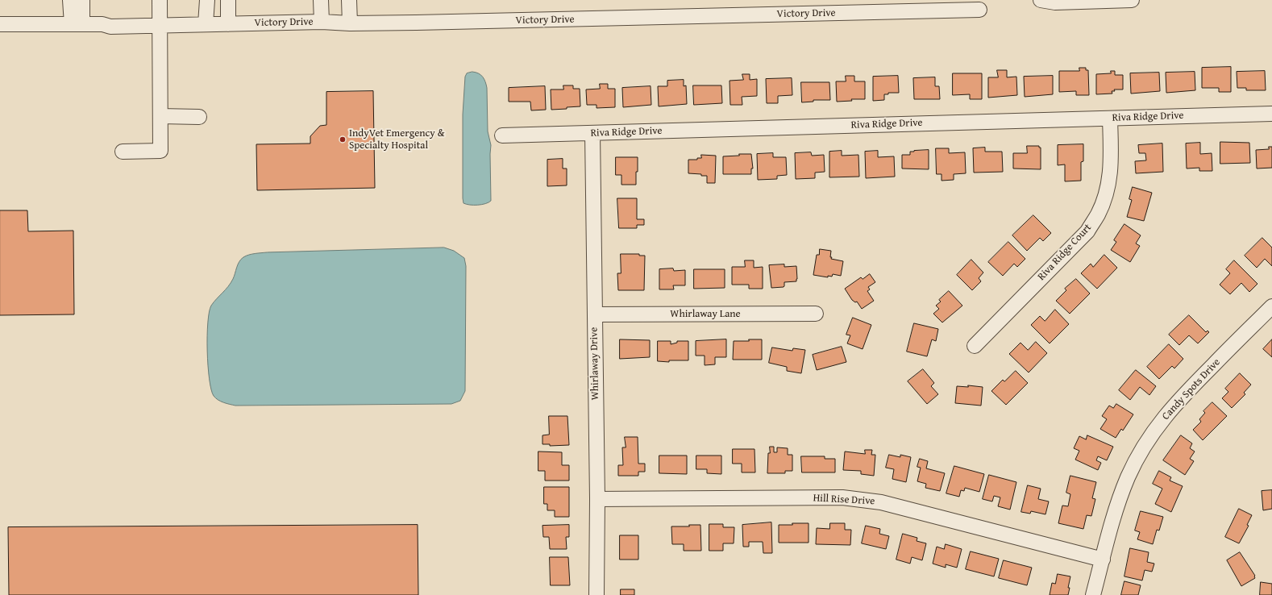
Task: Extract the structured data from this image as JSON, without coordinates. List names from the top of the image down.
{
  "streets": {
    "street": [
      "Victory Drive",
      "Riva Ridge Drive",
      "Riva Ridge Court",
      "Whirlaway Lane",
      "Whirlaway Drive",
      "Candy Spots Drive",
      "Hill Rise Drive"
    ]
  },
  "crossings": [
    ["Riva Ridge Drive", "Riva Ridge Court"],
    ["Riva Ridge Drive", "Whirlaway Drive"],
    ["Whirlaway Lane", "Whirlaway Drive"],
    ["Whirlaway Drive", "Hill Rise Drive"],
    ["Candy Spots Drive", "Hill Rise Drive"]
  ],
  "places": ["IndyVet Emergency & Specialty Hospital"]
}
